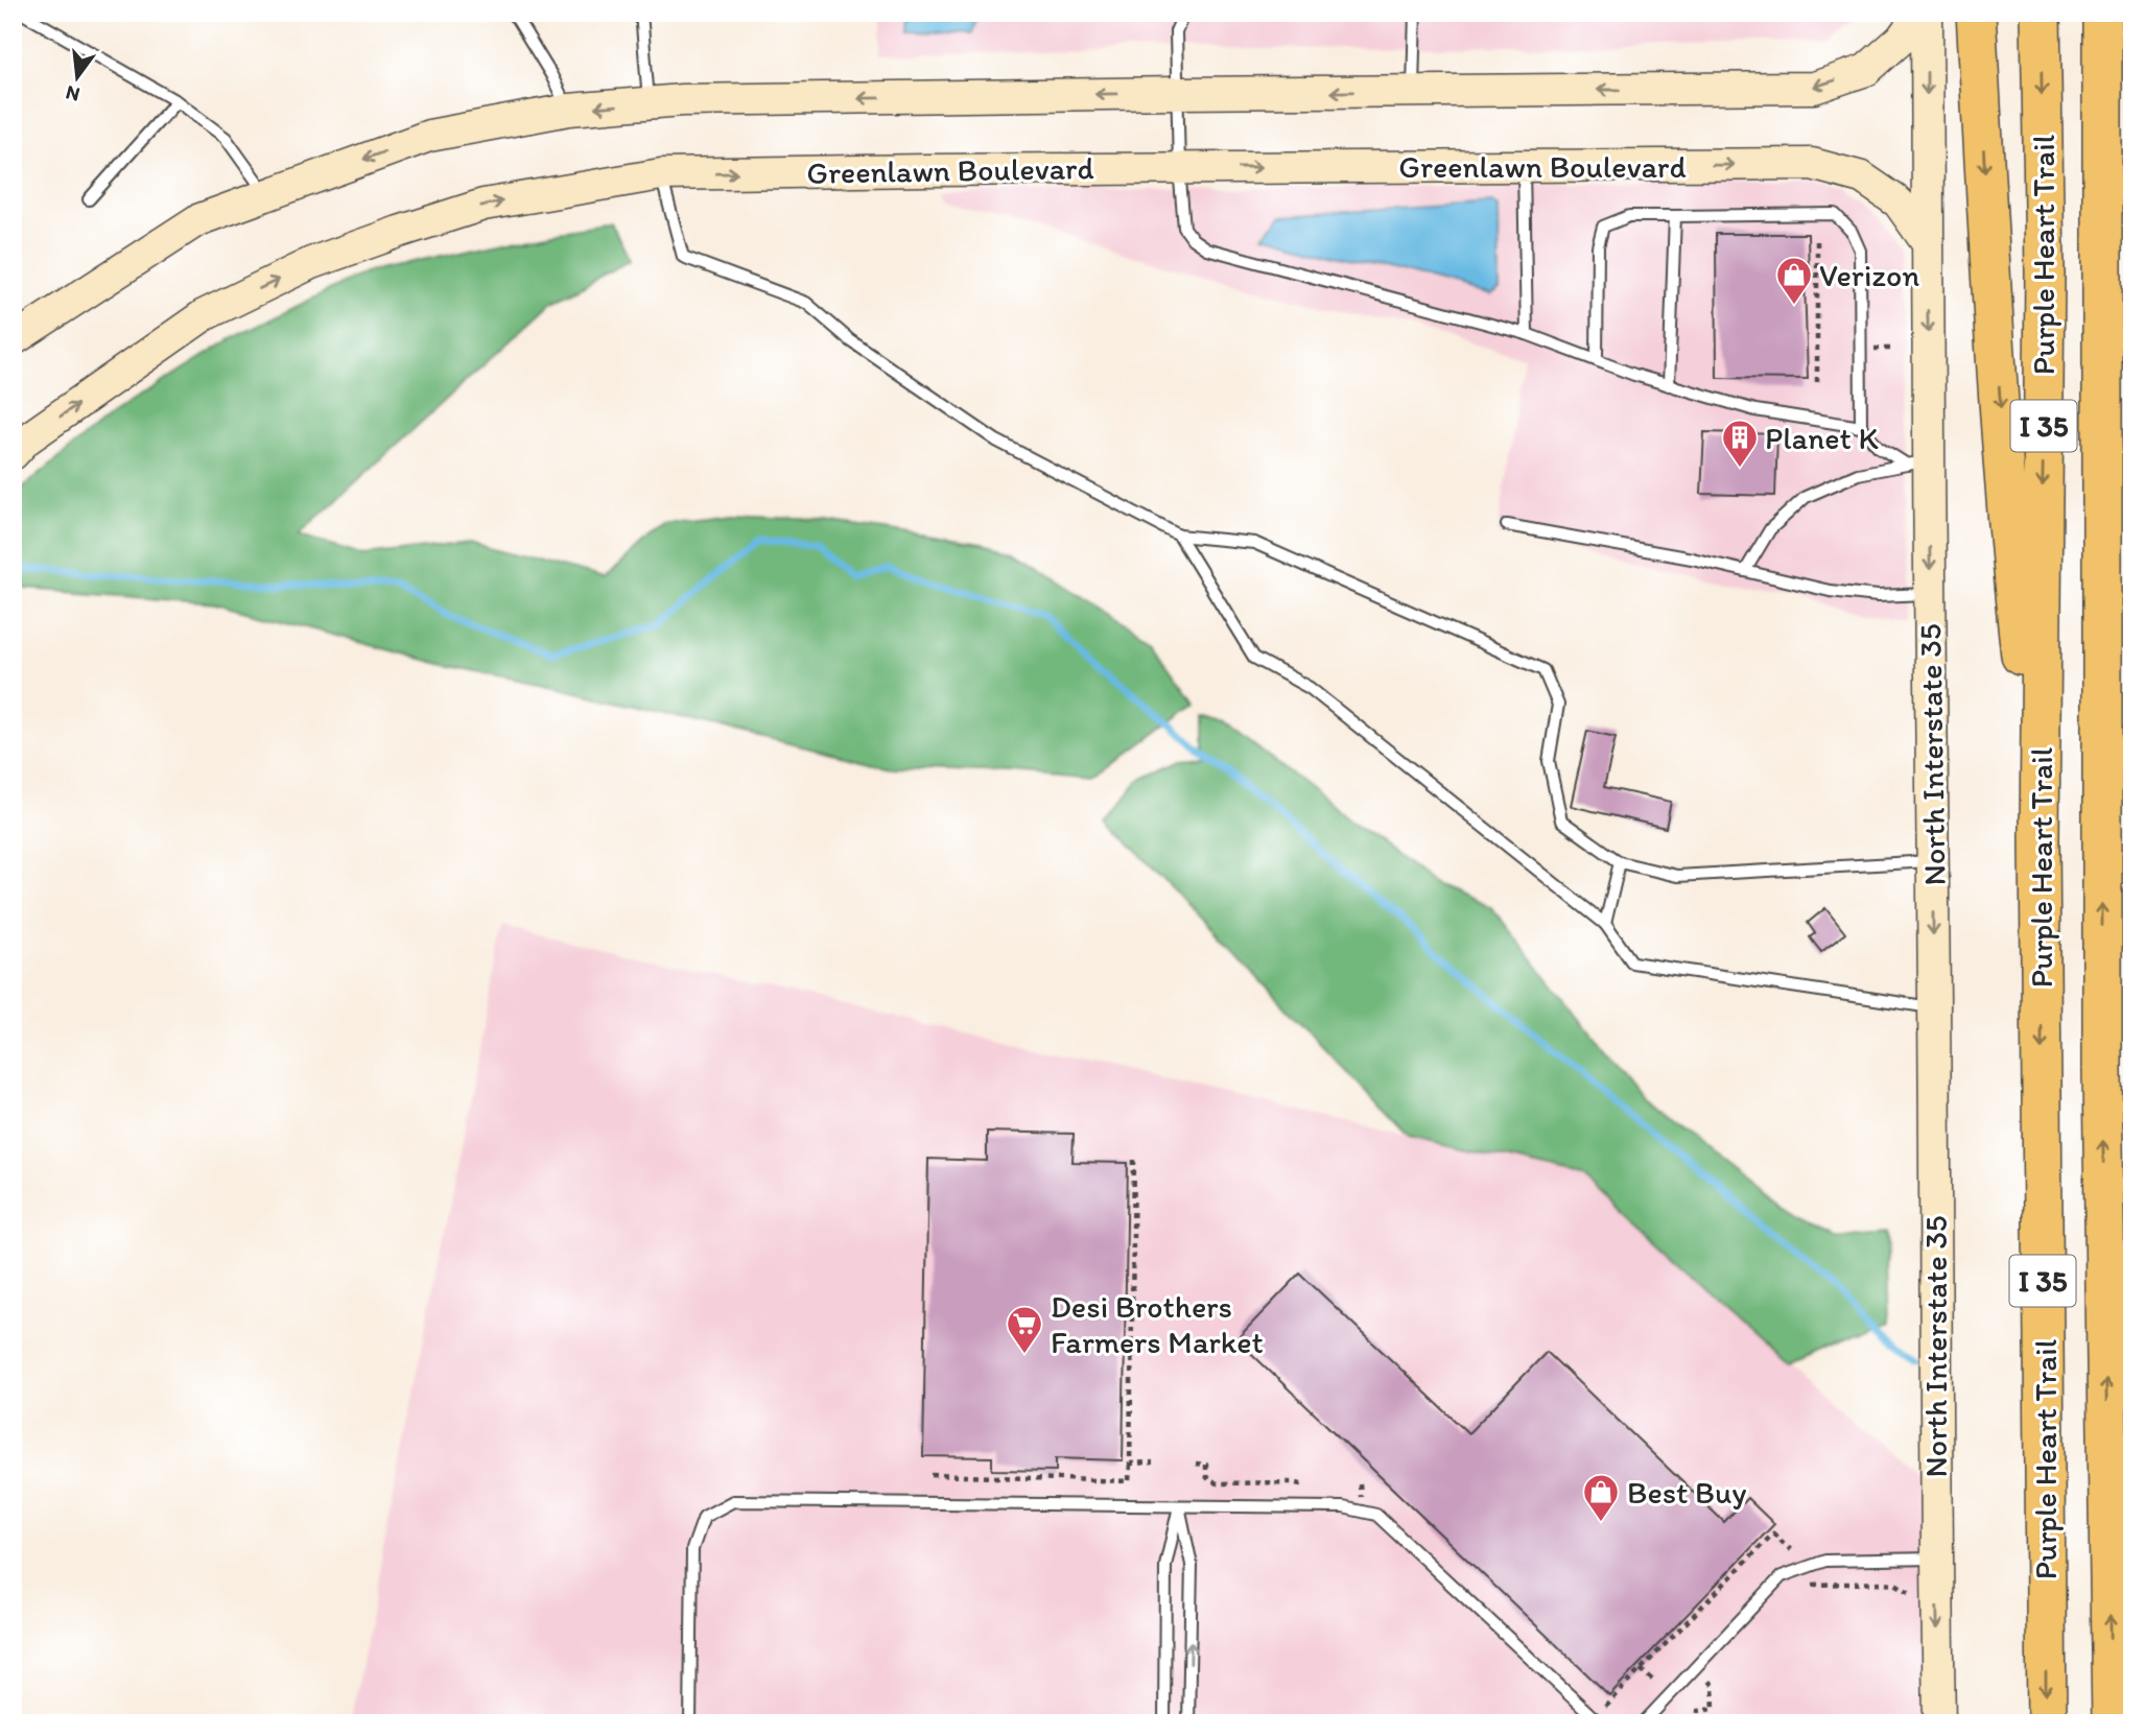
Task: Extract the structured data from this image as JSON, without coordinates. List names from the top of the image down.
{
  "streets": {
    "highway": ["Purple Heart Trail", "I 35"],
    "main road": ["Greenlawn Boulevard", "North Interstate 35"]
  },
  "crossings": [
    ["Greenlawn Boulevard", "North Interstate 35"]
  ],
  "one_way": ["North Interstate 35"],
  "places": {
    "shop": ["Verizon", "Best Buy"],
    "building": ["Planet K"],
    "supermarket": ["Desi Brothers Farmers Market"]
  },
  "north": "bottom"
}
